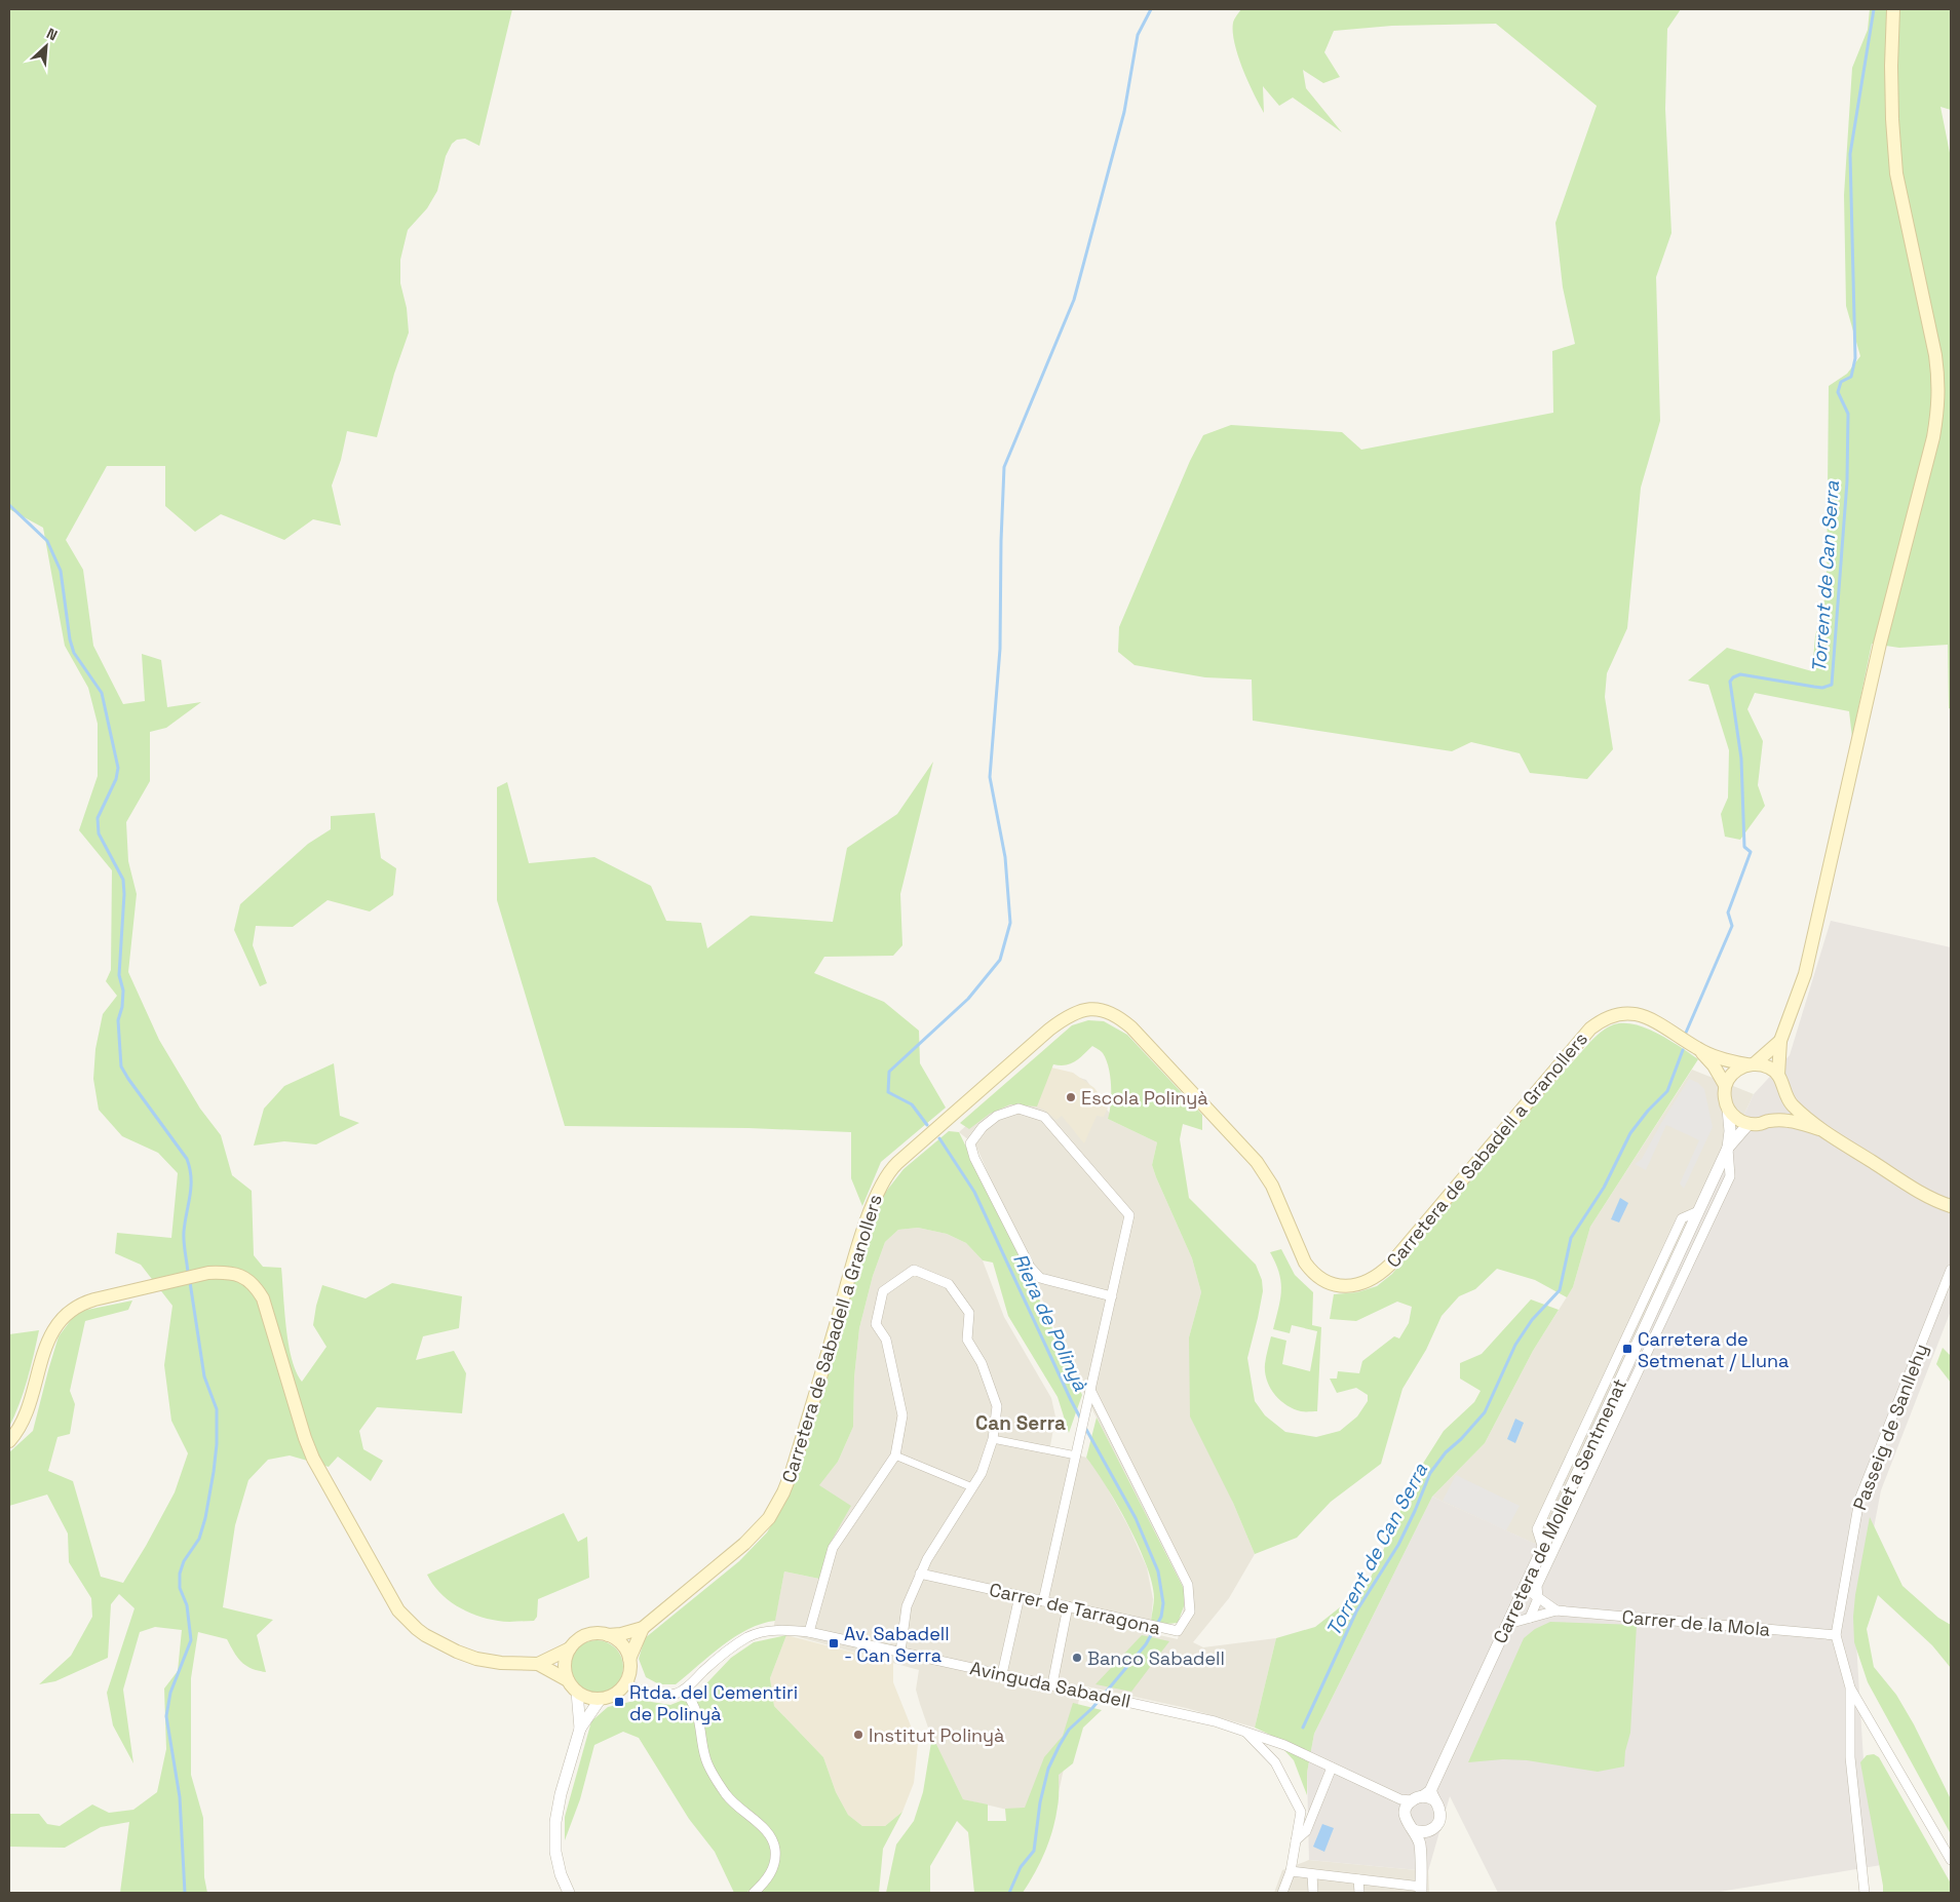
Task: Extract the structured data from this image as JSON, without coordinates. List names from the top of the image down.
{
  "streets": {
    "main road": ["Carretera de Sabadell a Granollers"],
    "street": [
      "Passeig de Sanllehy",
      "Carretera de Mollet a Sentmenat",
      "Carrer de Tarragona",
      "Carrer de la Mola",
      "Avinguda Sabadell"
    ]
  },
  "crossings": [
    ["Passeig de Sanllehy", "Carrer de la Mola"],
    ["Carretera de Mollet a Sentmenat", "Carrer de la Mola"]
  ],
  "districts": ["Can Serra"],
  "water": ["Torrent de Can Serra", "Riera de Polinyà"],
  "places": {
    "other": ["Escola Polinyà", "Banco Sabadell", "Institut Polinyà"],
    "transit": ["Carretera de Setmenat / Lluna", "Av. Sabadell - Can Serra", "Rtda. del Cementiri de Polinyà"]
  },
  "north": "top right"
}
